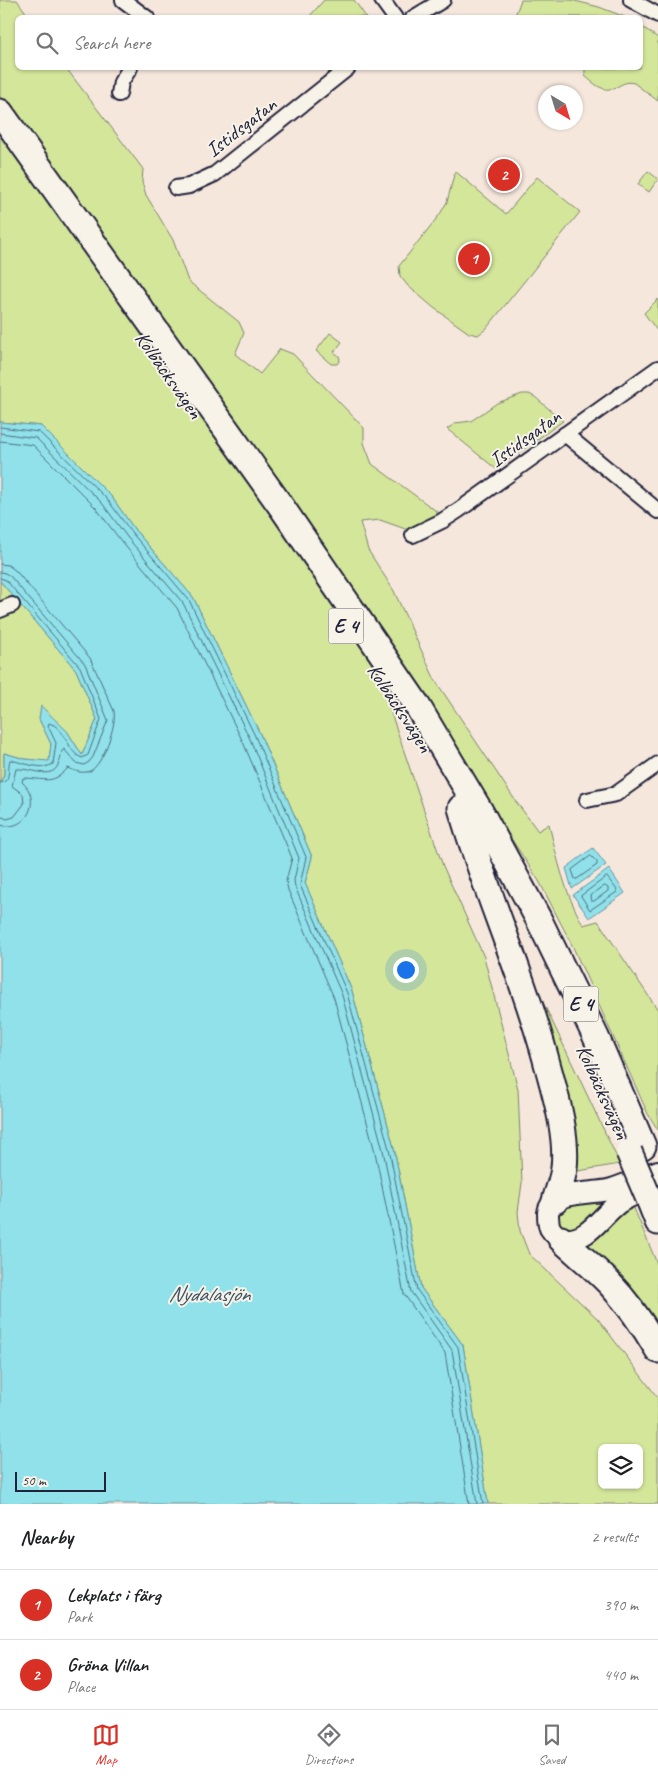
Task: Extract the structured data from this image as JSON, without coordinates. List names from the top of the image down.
{
  "streets": {
    "highway": ["Kolbäcksvägen", "E 4"],
    "street": ["Istidsgatan"]
  },
  "water": ["Nydalasjön"],
  "scale_bar": "50 m",
  "north": "bottom right",
  "page": {
    "search": "Search here",
    "pins": ["2", "1"],
    "scale": "50 m",
    "heading": ["Nearby", "2 results"],
    "list": [
      {
        "mark": "1",
        "name": "Lekplats i färg",
        "note": "Park",
        "value": "390 m"
      },
      {
        "mark": "2",
        "name": "Gröna Villan",
        "note": "Place",
        "value": "440 m"
      }
    ],
    "nav": ["Map", "Directions", "Saved"]
  }
}
